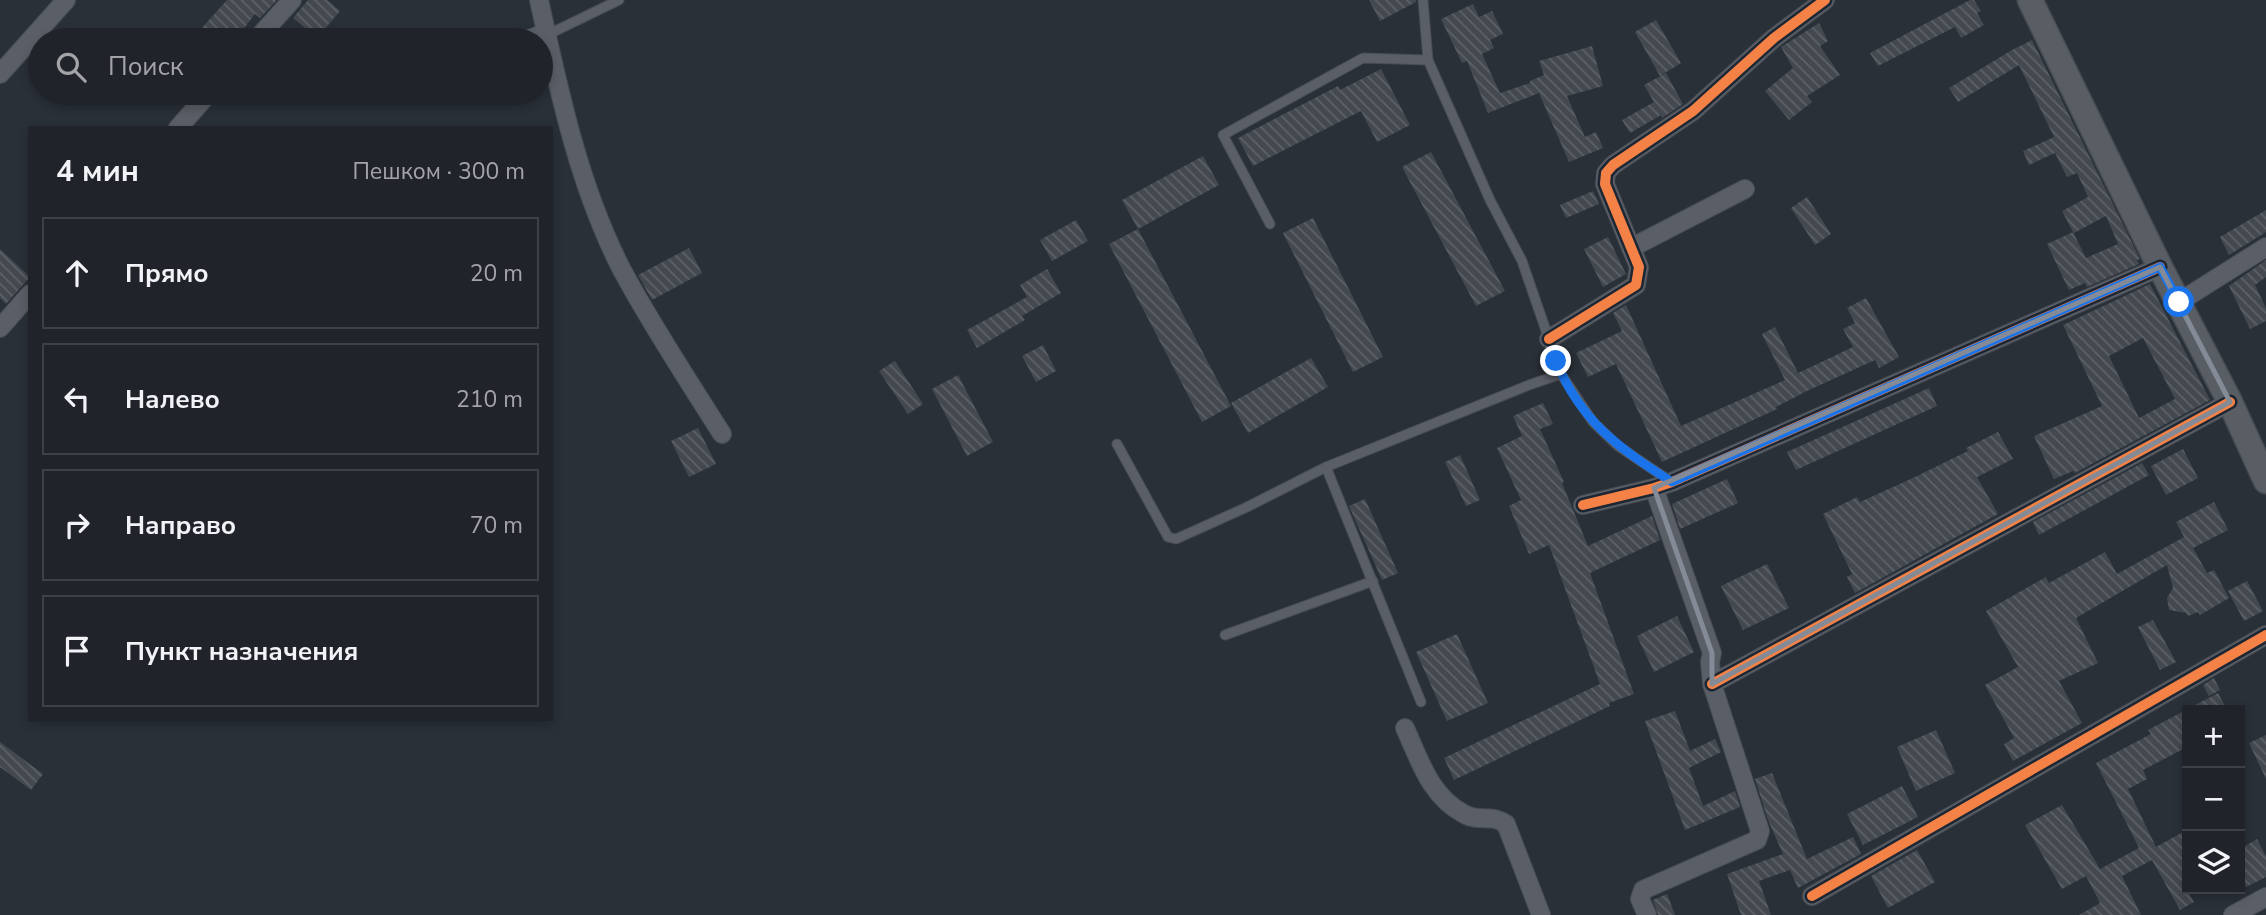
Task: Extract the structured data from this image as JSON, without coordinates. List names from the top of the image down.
{
  "page": {
    "search": "Поиск",
    "heading": ["4 мин", "Пешком · 300 m"],
    "list": [
      ["Прямо", "20 m"],
      ["Налево", "210 m"],
      ["Направо", "70 m"],
      "Пункт назначения"
    ],
    "map_buttons": ["+", "−"]
  }
}
